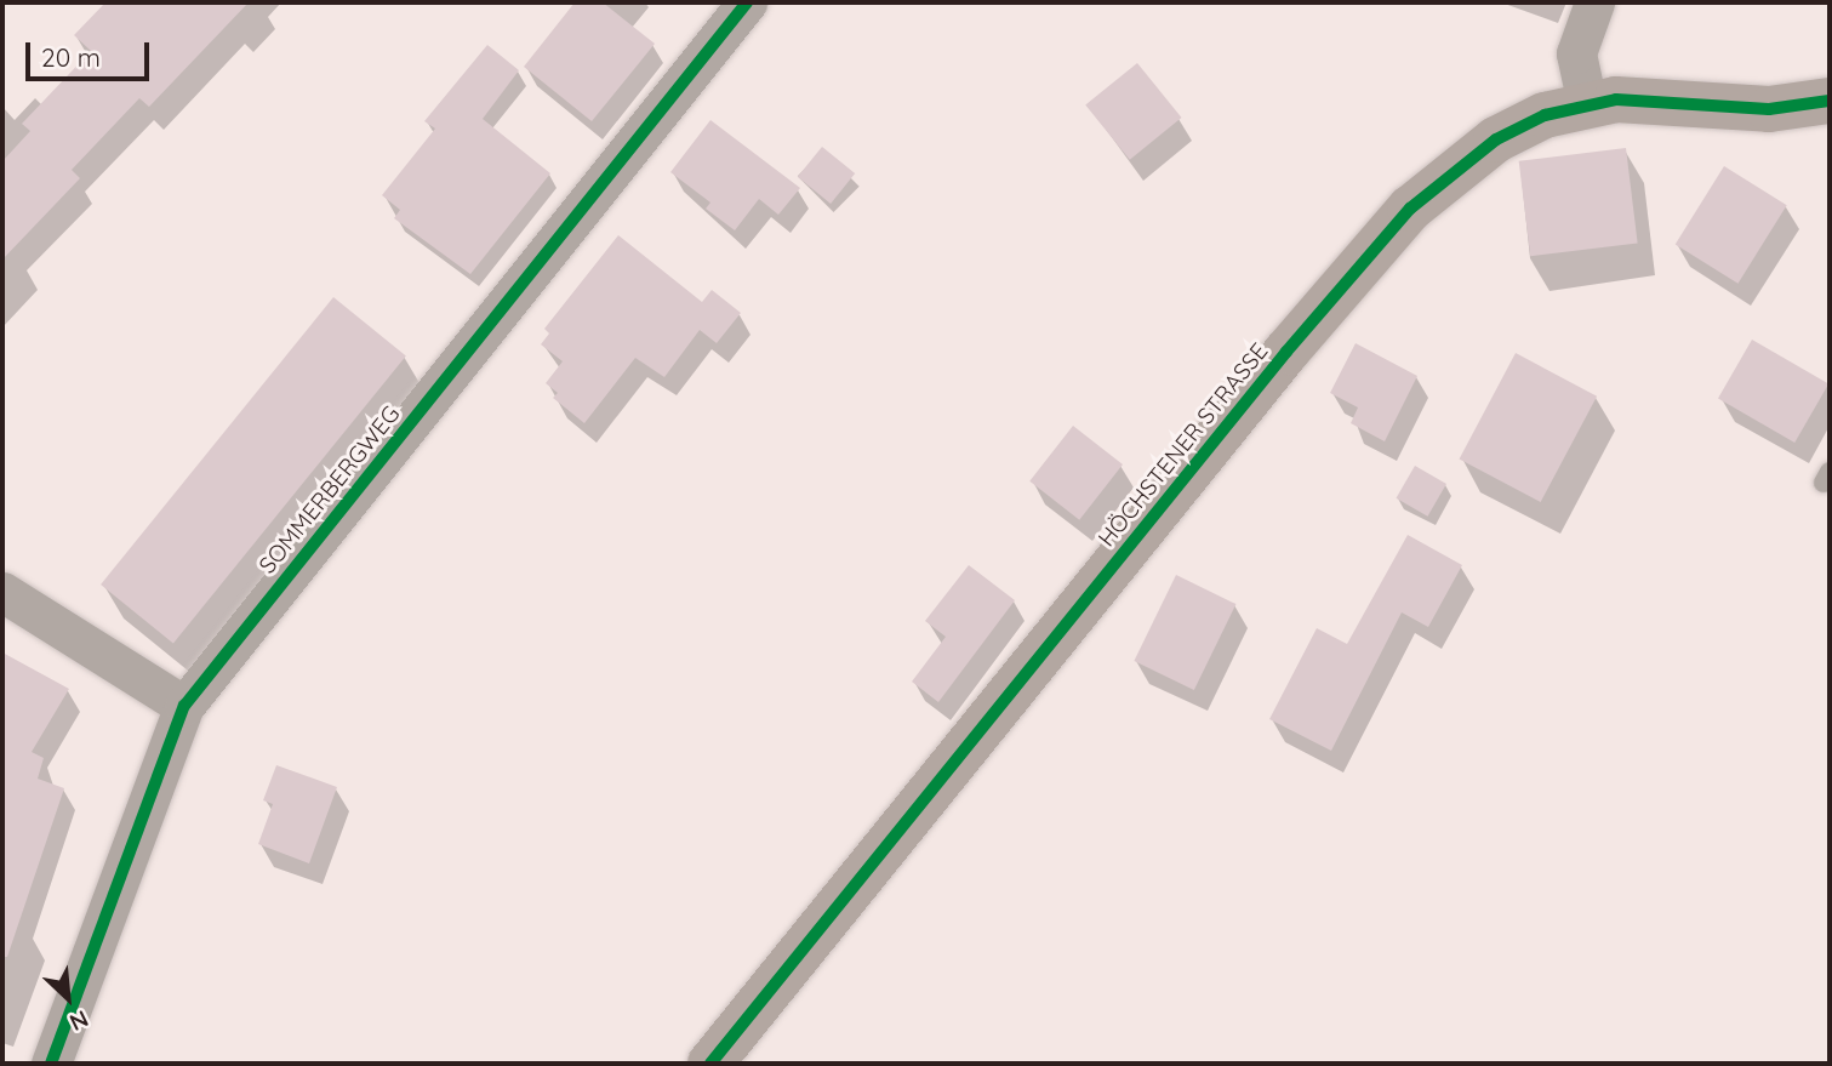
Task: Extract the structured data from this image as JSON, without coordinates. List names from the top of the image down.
{
  "streets": {
    "main road": ["HÖCHSTENER STRASSE"],
    "street": ["SOMMERBERGWEG"]
  },
  "scale_bar": "20 m",
  "north": "bottom right"
}
